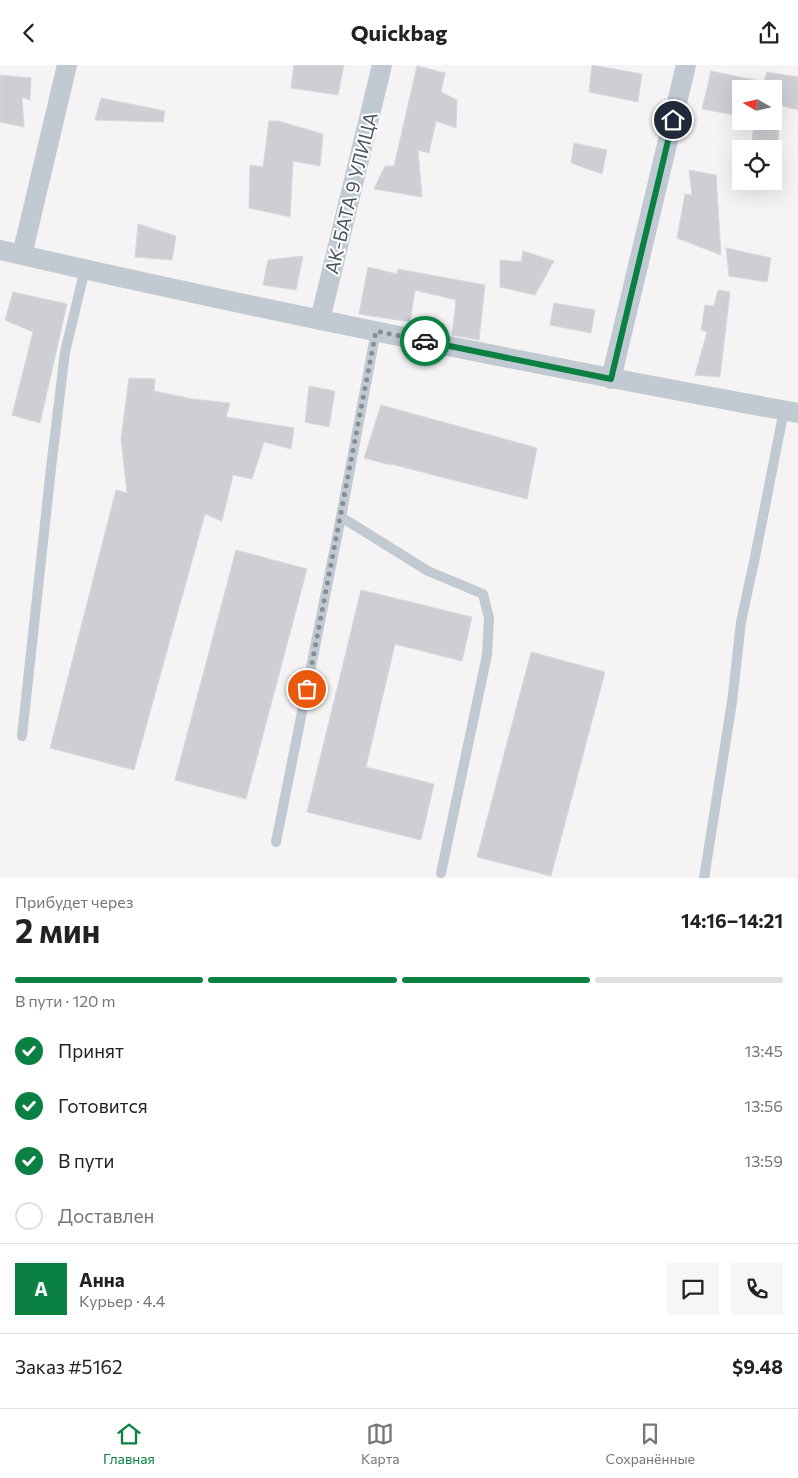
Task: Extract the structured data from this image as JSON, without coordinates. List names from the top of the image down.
{
  "streets": {
    "street": ["АК-БАТА 9 УЛИЦА"]
  },
  "north": "left",
  "page": {
    "header": "Quickbag",
    "heading": ["2 мин", "Прибудет через", "14:16–14:21"],
    "panel": [
      "Анна",
      "Курьер · 4.4",
      "Заказ #5162",
      "$9.48"
    ],
    "bar": "В пути · 120 m",
    "list": [
      ["Принят", "13:45"],
      ["Готовится", "13:56"],
      ["В пути", "13:59"],
      "Доставлен"
    ],
    "round": "А",
    "tabs": ["Главная", "Карта", "Сохранённые"]
  }
}
